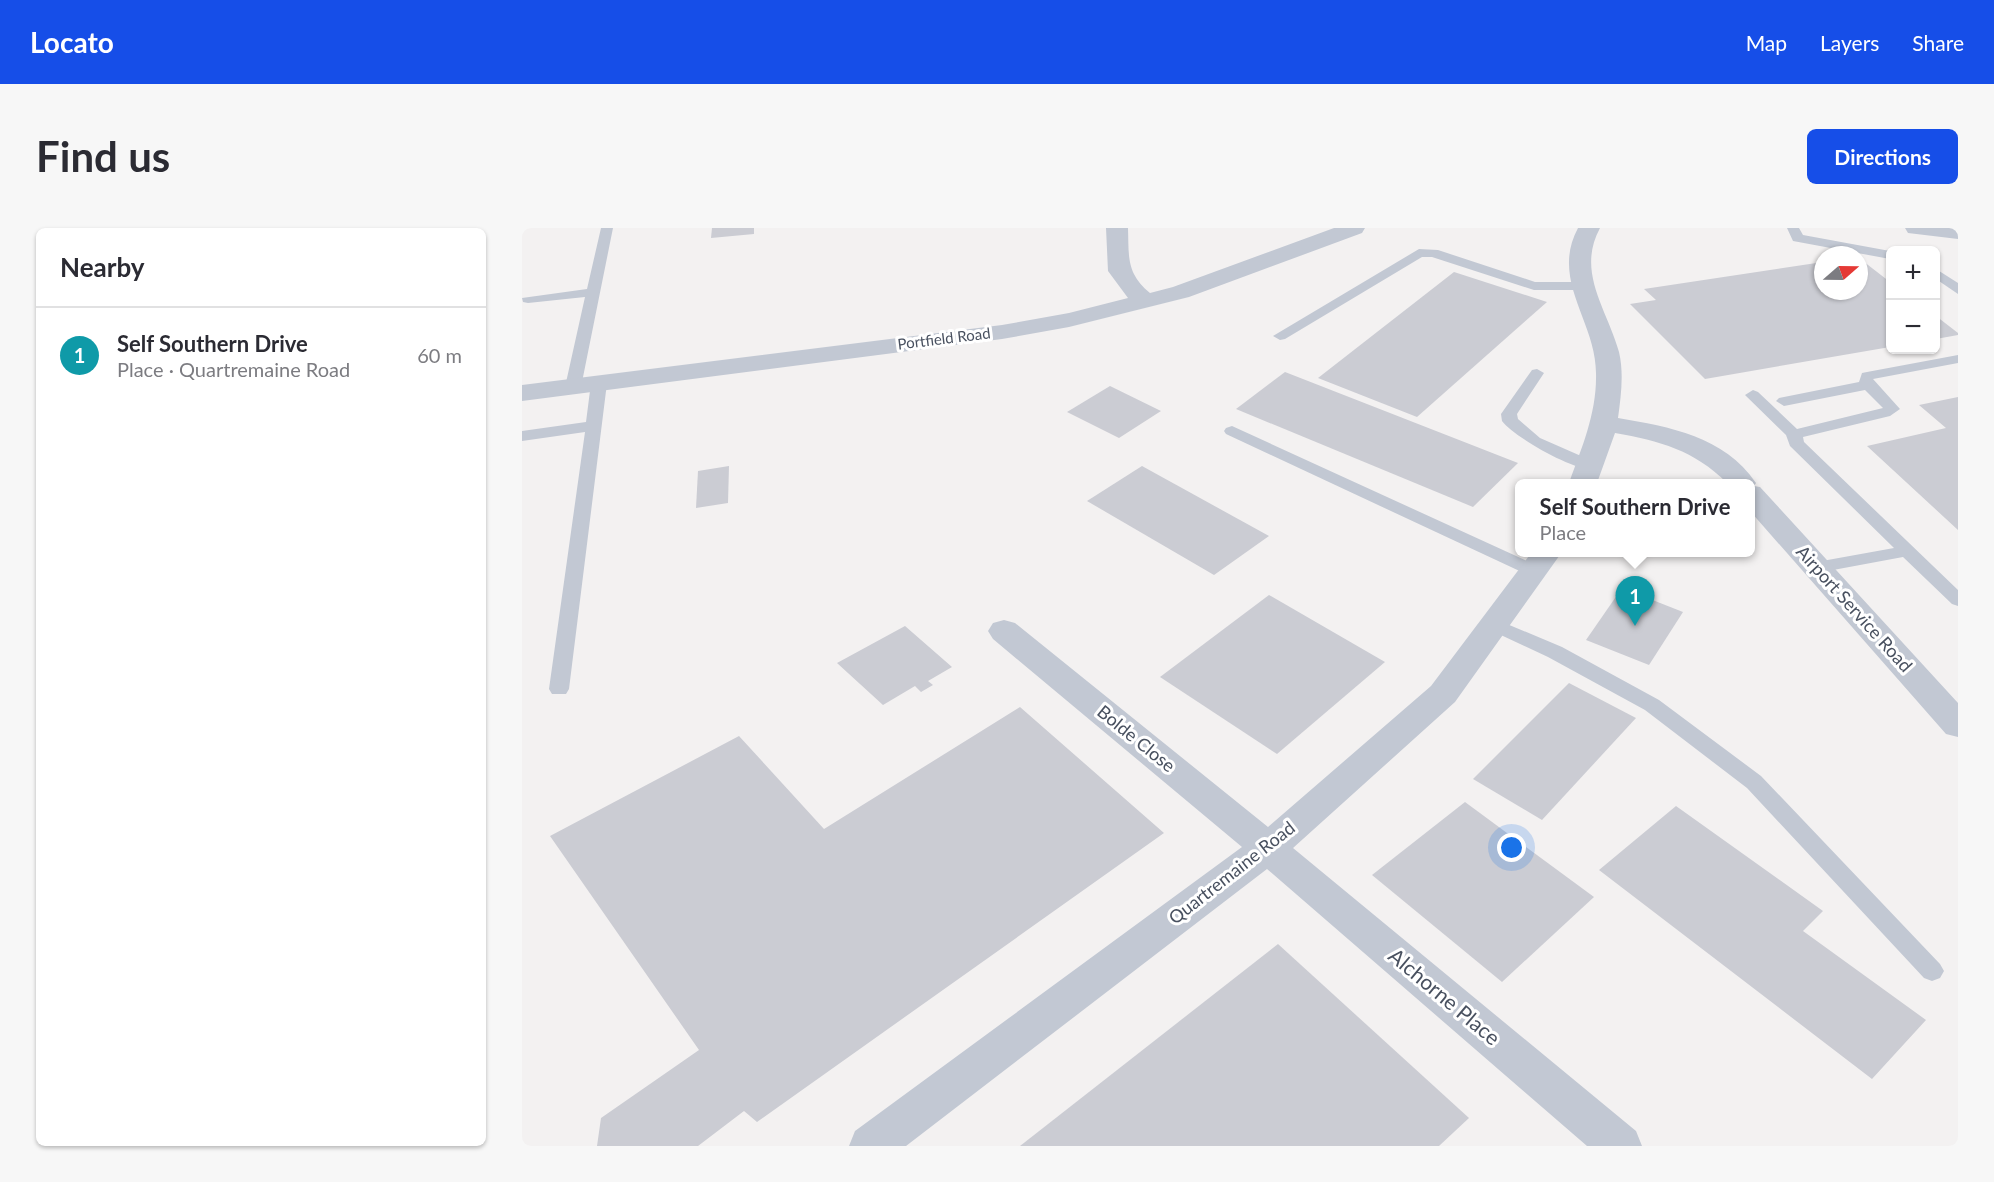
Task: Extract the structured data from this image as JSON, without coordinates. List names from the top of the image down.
{
  "streets": {
    "street": [
      "Portfield Road",
      "Airport Service Road",
      "Bolde Close",
      "Quartremaine Road",
      "Alchorne Place"
    ]
  },
  "crossings": [
    ["Bolde Close", "Quartremaine Road"],
    ["Bolde Close", "Alchorne Place"],
    ["Quartremaine Road", "Alchorne Place"]
  ],
  "north": "right",
  "page": {
    "header": "Locato",
    "nav": ["Map", "Layers", "Share"],
    "buttons": "Directions",
    "title": "Find us",
    "heading": "Nearby",
    "map_buttons": ["+", "−"],
    "list": [
      {
        "mark": "1",
        "name": "Self Southern Drive",
        "note": "Place · Quartremaine Road",
        "value": "60 m"
      }
    ],
    "popup": ["Self Southern Drive", "Place"],
    "pins": "1"
  }
}
